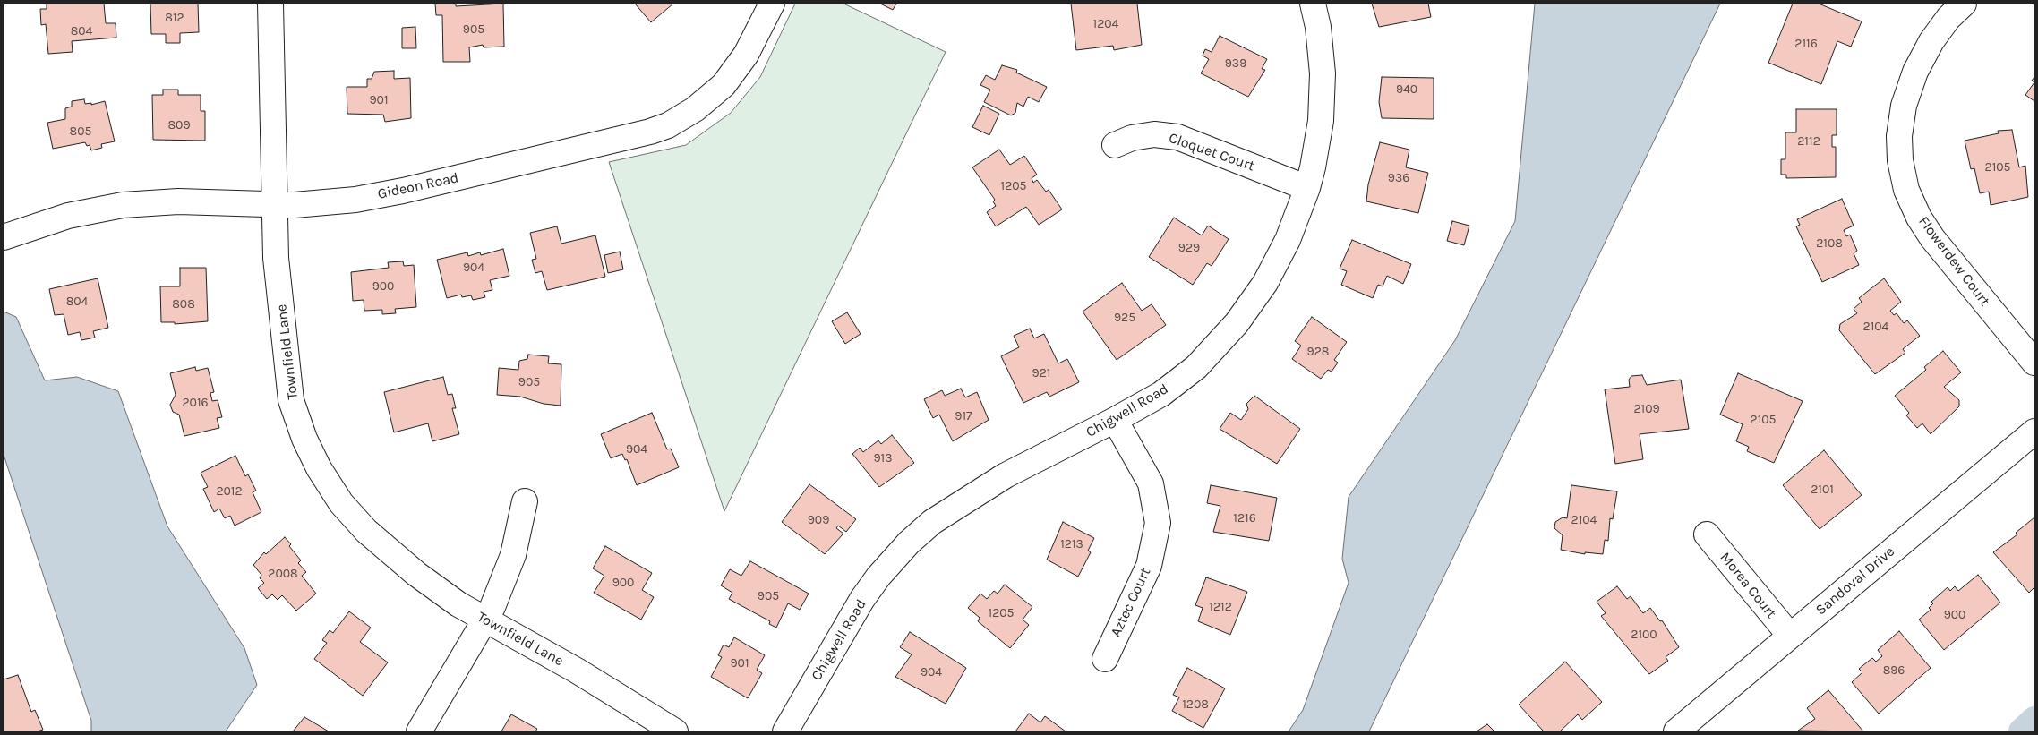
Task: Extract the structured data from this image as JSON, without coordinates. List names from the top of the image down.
{
  "streets": {
    "street": [
      "Cloquet Court",
      "Gideon Road",
      "Flowerdew Court",
      "Townfield Lane",
      "Chigwell Road",
      "Sandoval Drive",
      "Morea Court",
      "Aztec Court"
    ]
  },
  "crossings": [
    ["Cloquet Court", "Chigwell Road"],
    ["Gideon Road", "Townfield Lane"],
    ["Chigwell Road", "Aztec Court"],
    ["Sandoval Drive", "Morea Court"]
  ],
  "house_numbers": [
    "812",
    "1204",
    "905",
    "804",
    "2116",
    "939",
    "940",
    "901",
    "809",
    "805",
    "2112",
    "2105",
    "936",
    "1205",
    "2108",
    "929",
    "904",
    "900",
    "804",
    "808",
    "925",
    "2104",
    "928",
    "921",
    "905",
    "2016",
    "2109",
    "917",
    "2105",
    "904",
    "913",
    "2101",
    "2012",
    "1216",
    "909",
    "2104",
    "1213",
    "2008",
    "900",
    "905",
    "1212",
    "1205",
    "900",
    "2100",
    "901",
    "896",
    "904",
    "1208"
  ]
}
